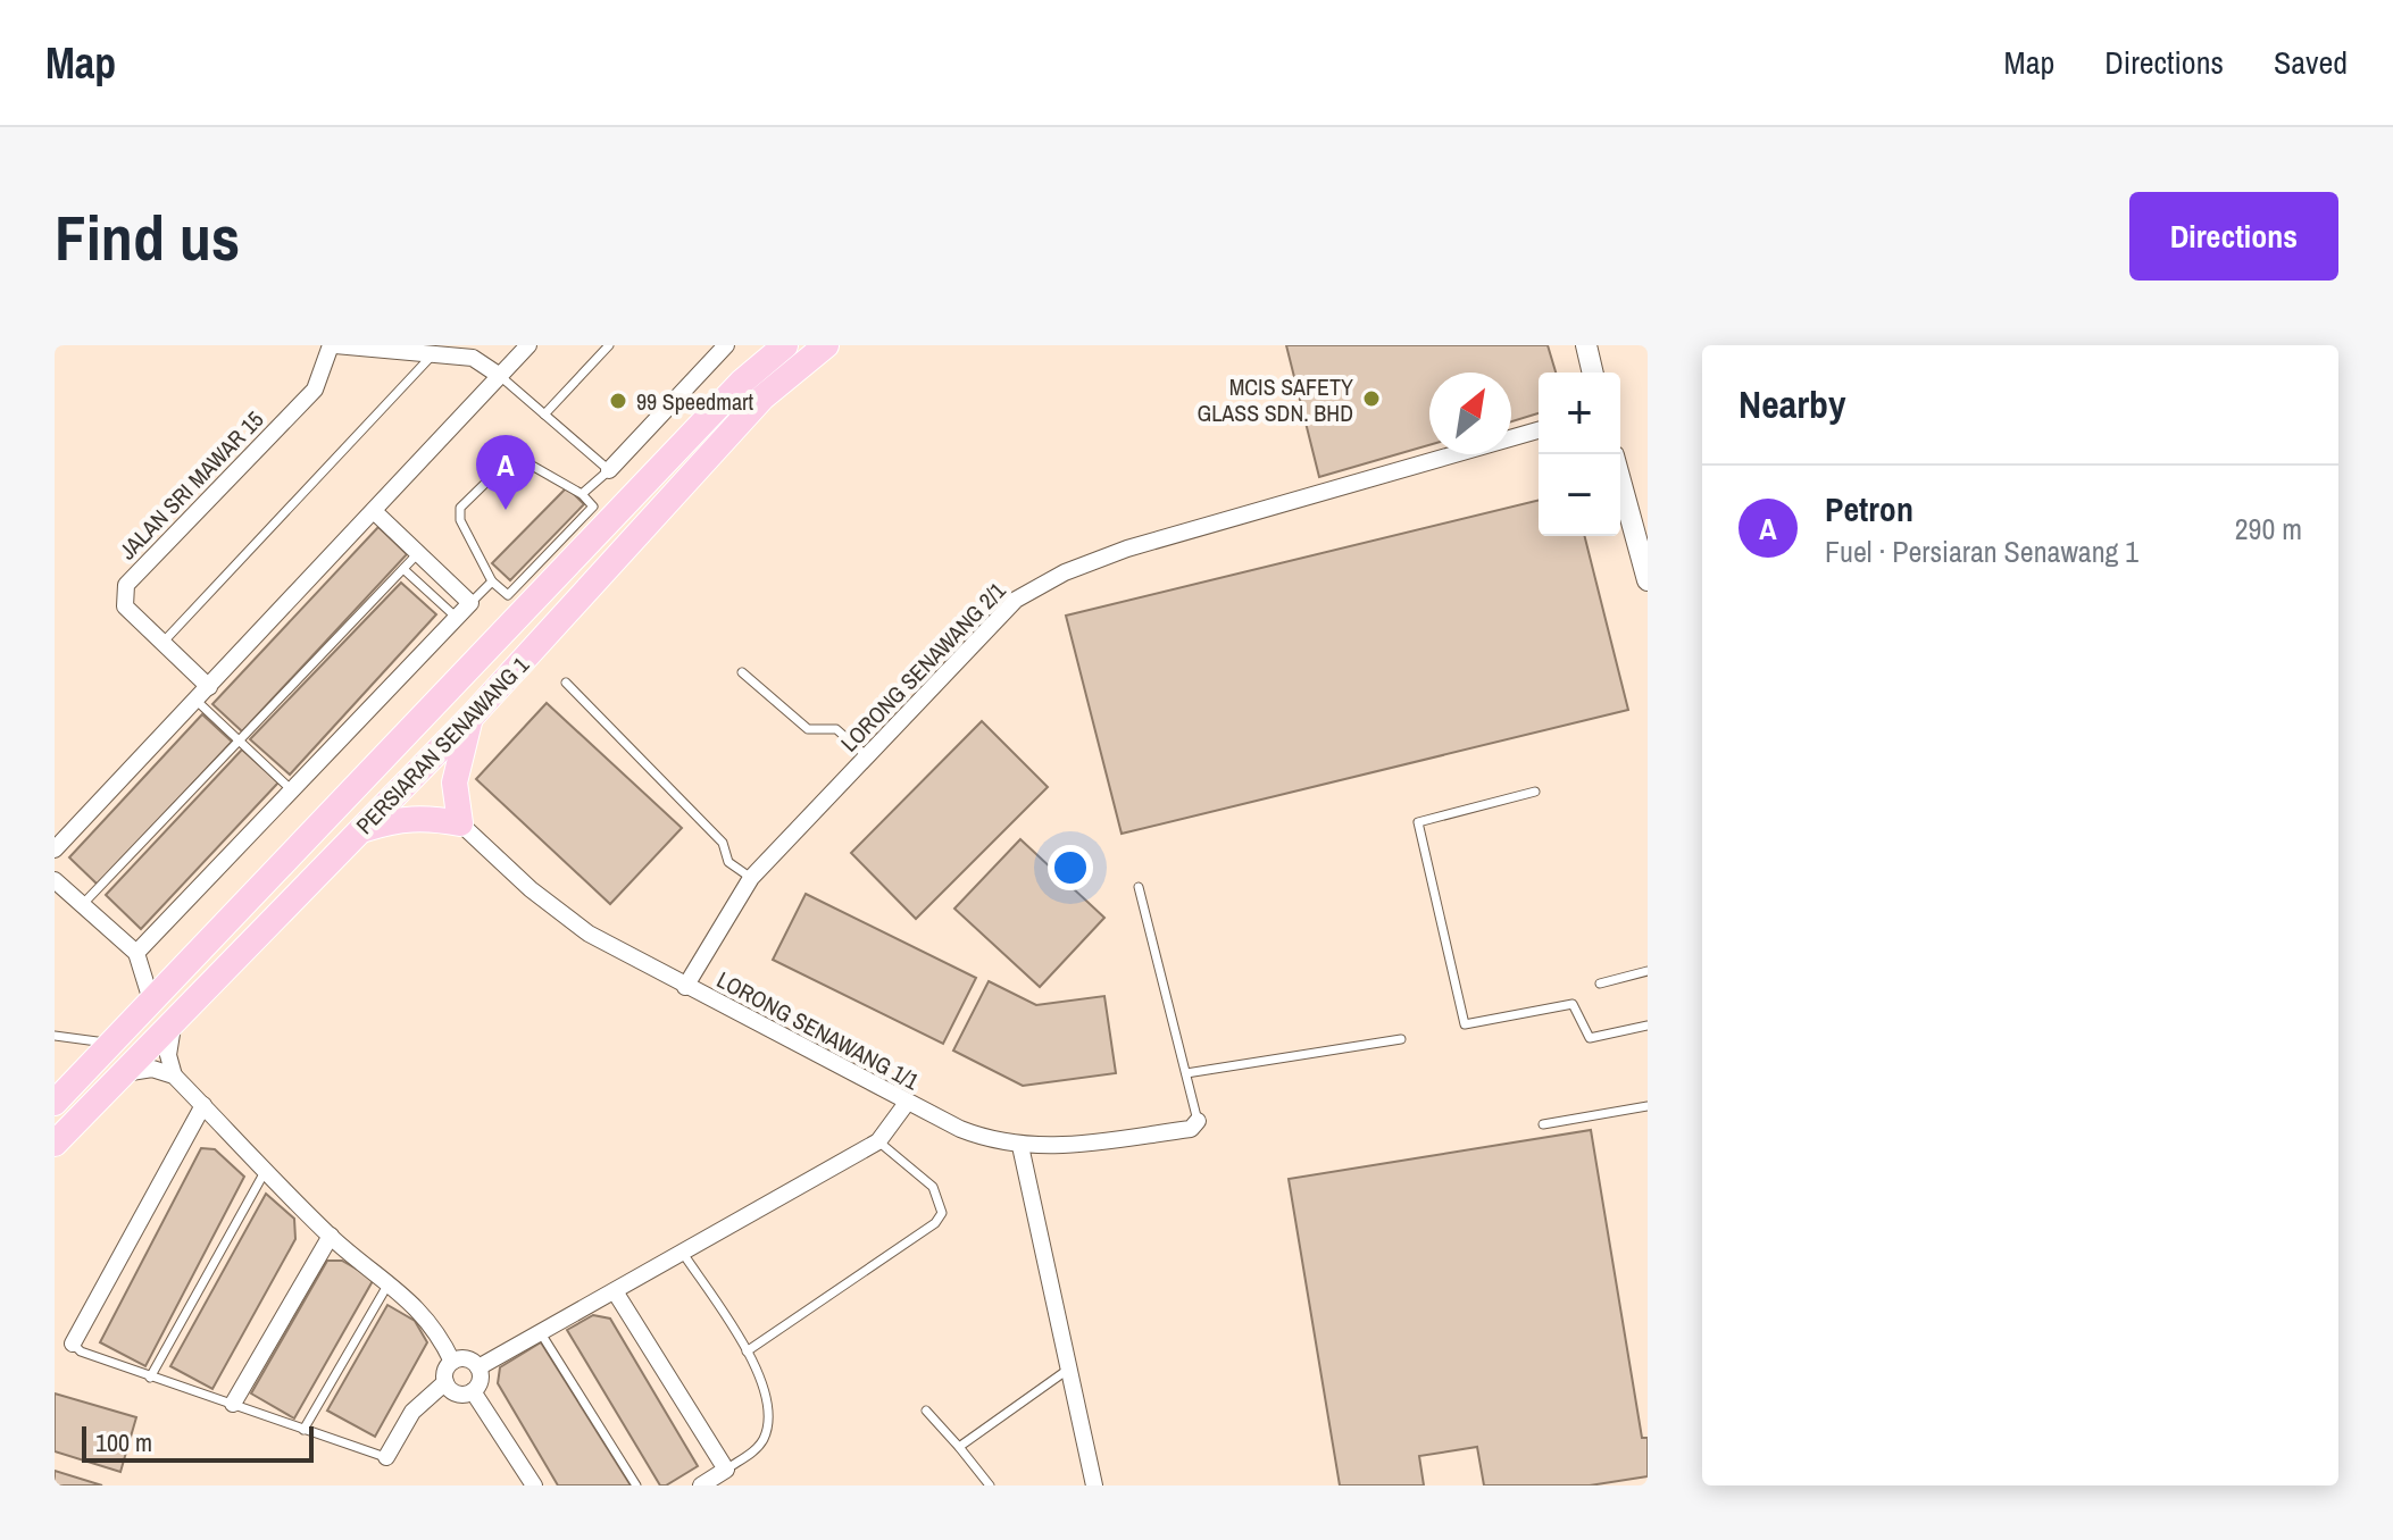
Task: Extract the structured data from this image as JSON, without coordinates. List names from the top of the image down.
{
  "streets": {
    "main road": ["PERSIARAN SENAWANG 1"],
    "street": ["JALAN SRI MAWAR 15", "LORONG SENAWANG 2/1", "LORONG SENAWANG 1/1"]
  },
  "crossings": [
    ["LORONG SENAWANG 2/1", "LORONG SENAWANG 1/1"]
  ],
  "places": ["MCIS SAFETY GLASS SDN. BHD", "99 Speedmart"],
  "scale_bar": "100 m",
  "north": "top right",
  "page": {
    "header": "Map",
    "nav": ["Map", "Directions", "Saved"],
    "buttons": "Directions",
    "title": "Find us",
    "heading": "Nearby",
    "map_buttons": ["+", "−"],
    "pins": "A",
    "list": [
      {
        "mark": "A",
        "name": "Petron",
        "note": "Fuel · Persiaran Senawang 1",
        "value": "290 m"
      }
    ],
    "scale": "100 m"
  }
}
